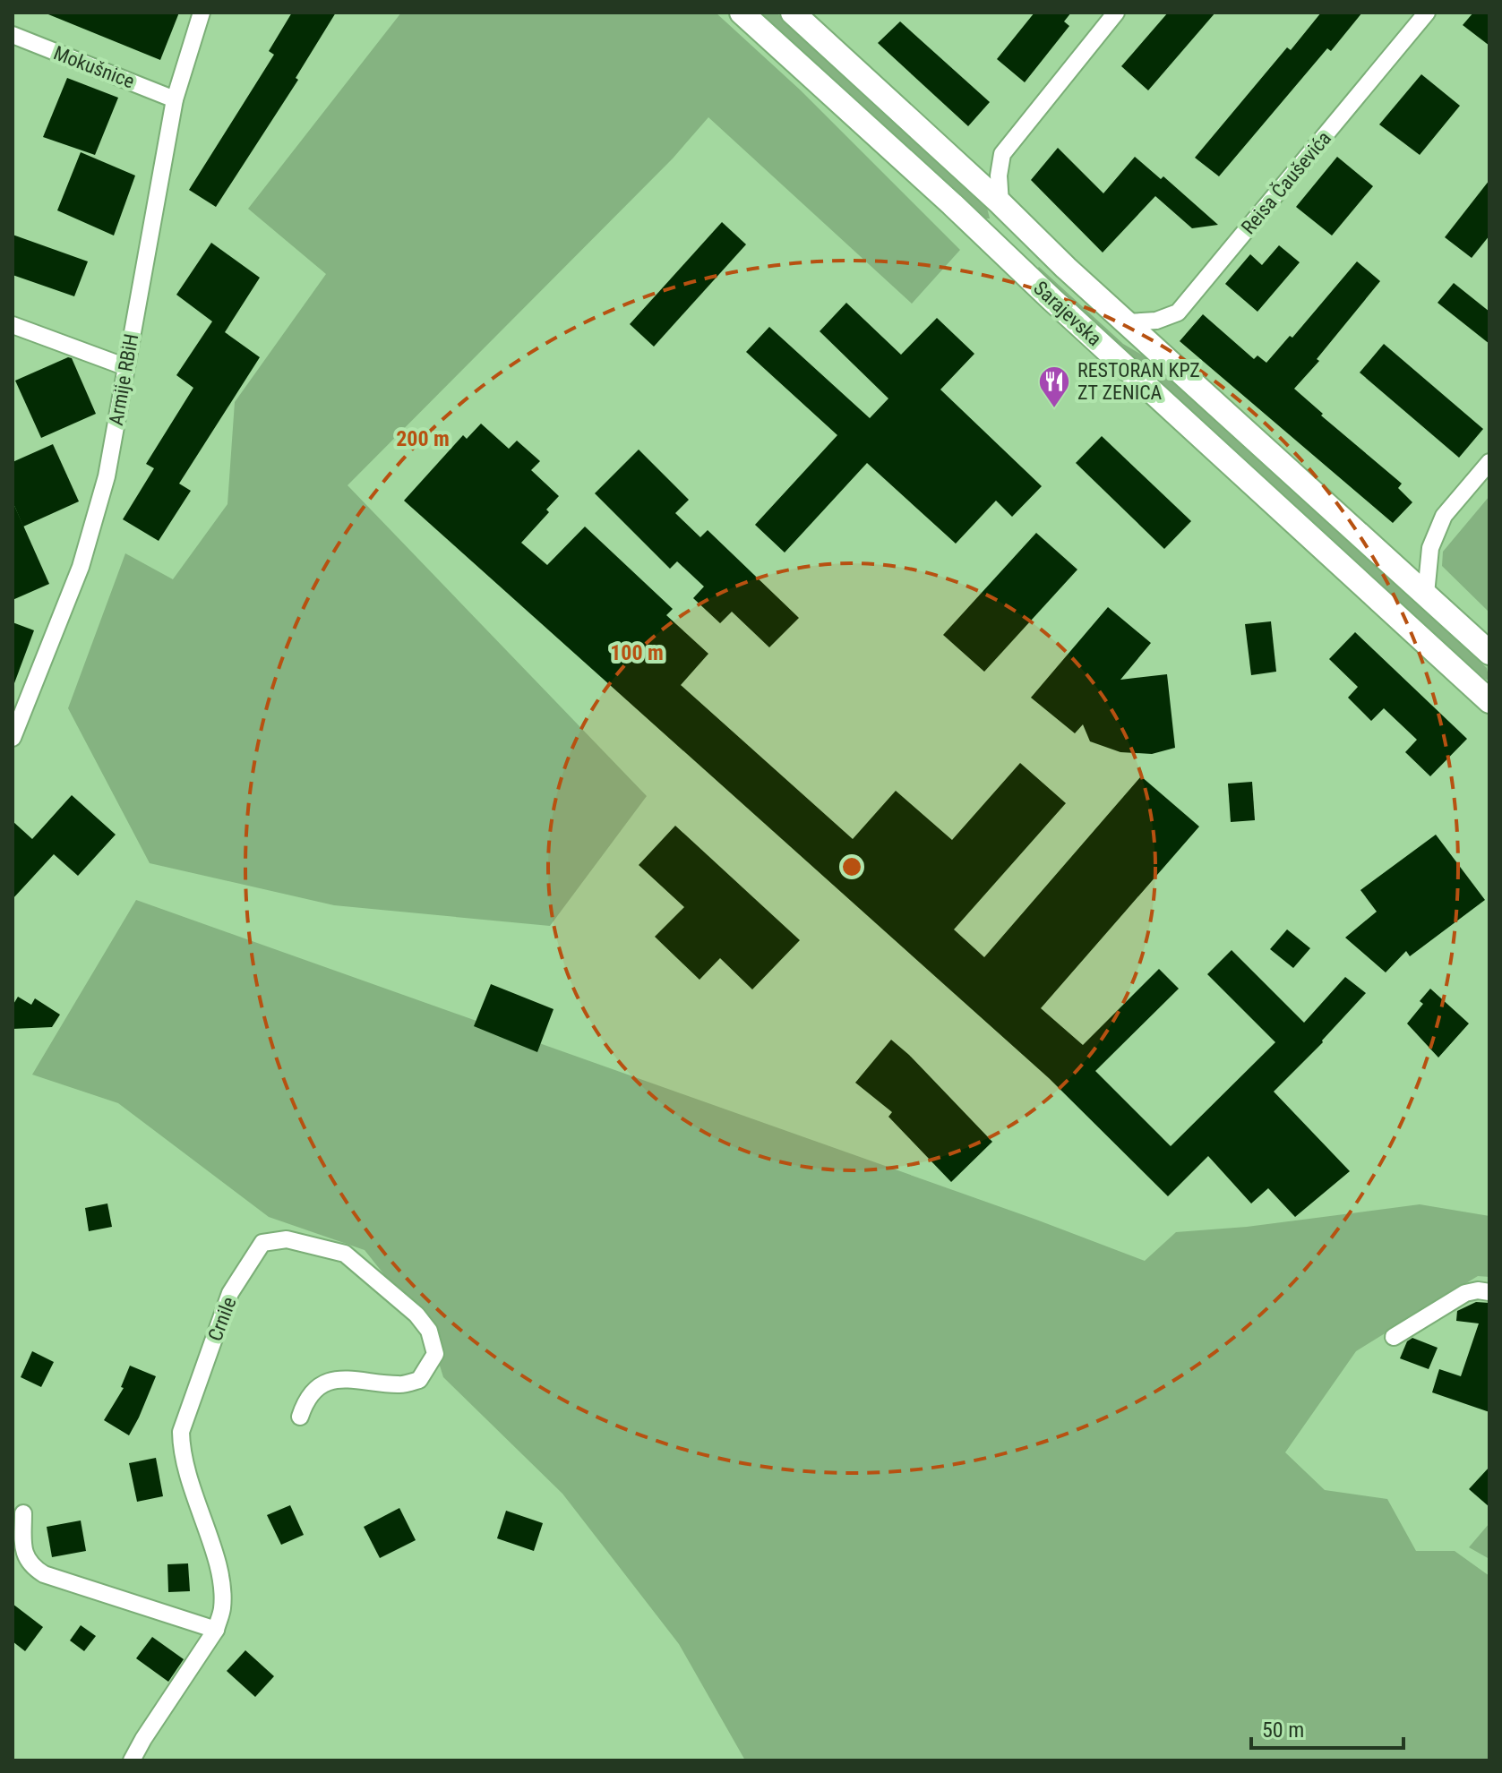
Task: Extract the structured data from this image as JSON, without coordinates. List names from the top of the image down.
{
  "streets": {
    "main road": ["Sarajevska"],
    "street": [
      "Mokušnice",
      "Reisa Čauševića",
      "Armije RBiH",
      "Crnile"
    ]
  },
  "crossings": [
    ["Mokušnice", "Armije RBiH"],
    ["Reisa Čauševića", "Sarajevska"]
  ],
  "places": {
    "restaurant": ["RESTORAN KPZ ZT ZENICA"]
  },
  "scale_bar": "50 m",
  "rings": ["200 m", "100 m"]
}
